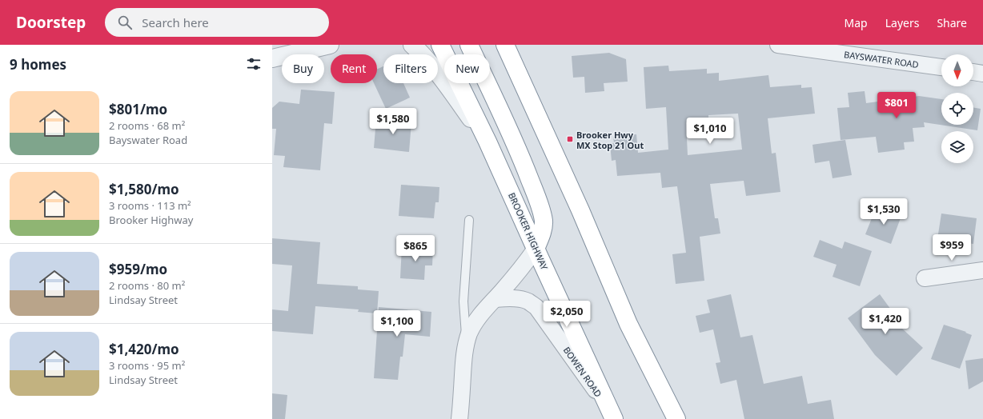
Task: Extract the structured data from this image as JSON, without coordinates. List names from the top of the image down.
{
  "streets": {
    "highway": ["BROOKER HIGHWAY"],
    "street": ["BAYSWATER ROAD", "BOWEN ROAD"]
  },
  "crossings": [
    ["BROOKER HIGHWAY", "BOWEN ROAD"]
  ],
  "places": {
    "transit": ["Brooker Hwy MX Stop 21 Out"]
  },
  "north": "bottom",
  "page": {
    "header": "Doorstep",
    "search": "Search here",
    "nav": ["Map", "Layers", "Share"],
    "heading": "9 homes",
    "chip": [
      "Buy",
      "Rent",
      "Filters",
      "New"
    ],
    "list": [
      {
        "name": "$801/mo",
        "note": "2 rooms · 68 m² · Bayswater Road"
      },
      {
        "name": "$1,580/mo",
        "note": "3 rooms · 113 m² · Brooker Highway"
      },
      {
        "name": "$959/mo",
        "note": "2 rooms · 80 m² · Lindsay Street"
      },
      {
        "name": "$1,420/mo",
        "note": "3 rooms · 95 m² · Lindsay Street"
      }
    ],
    "price": [
      "$801",
      "$1,580",
      "$1,010",
      "$1,530",
      "$959",
      "$865",
      "$2,050",
      "$1,420",
      "$1,100"
    ]
  }
}
